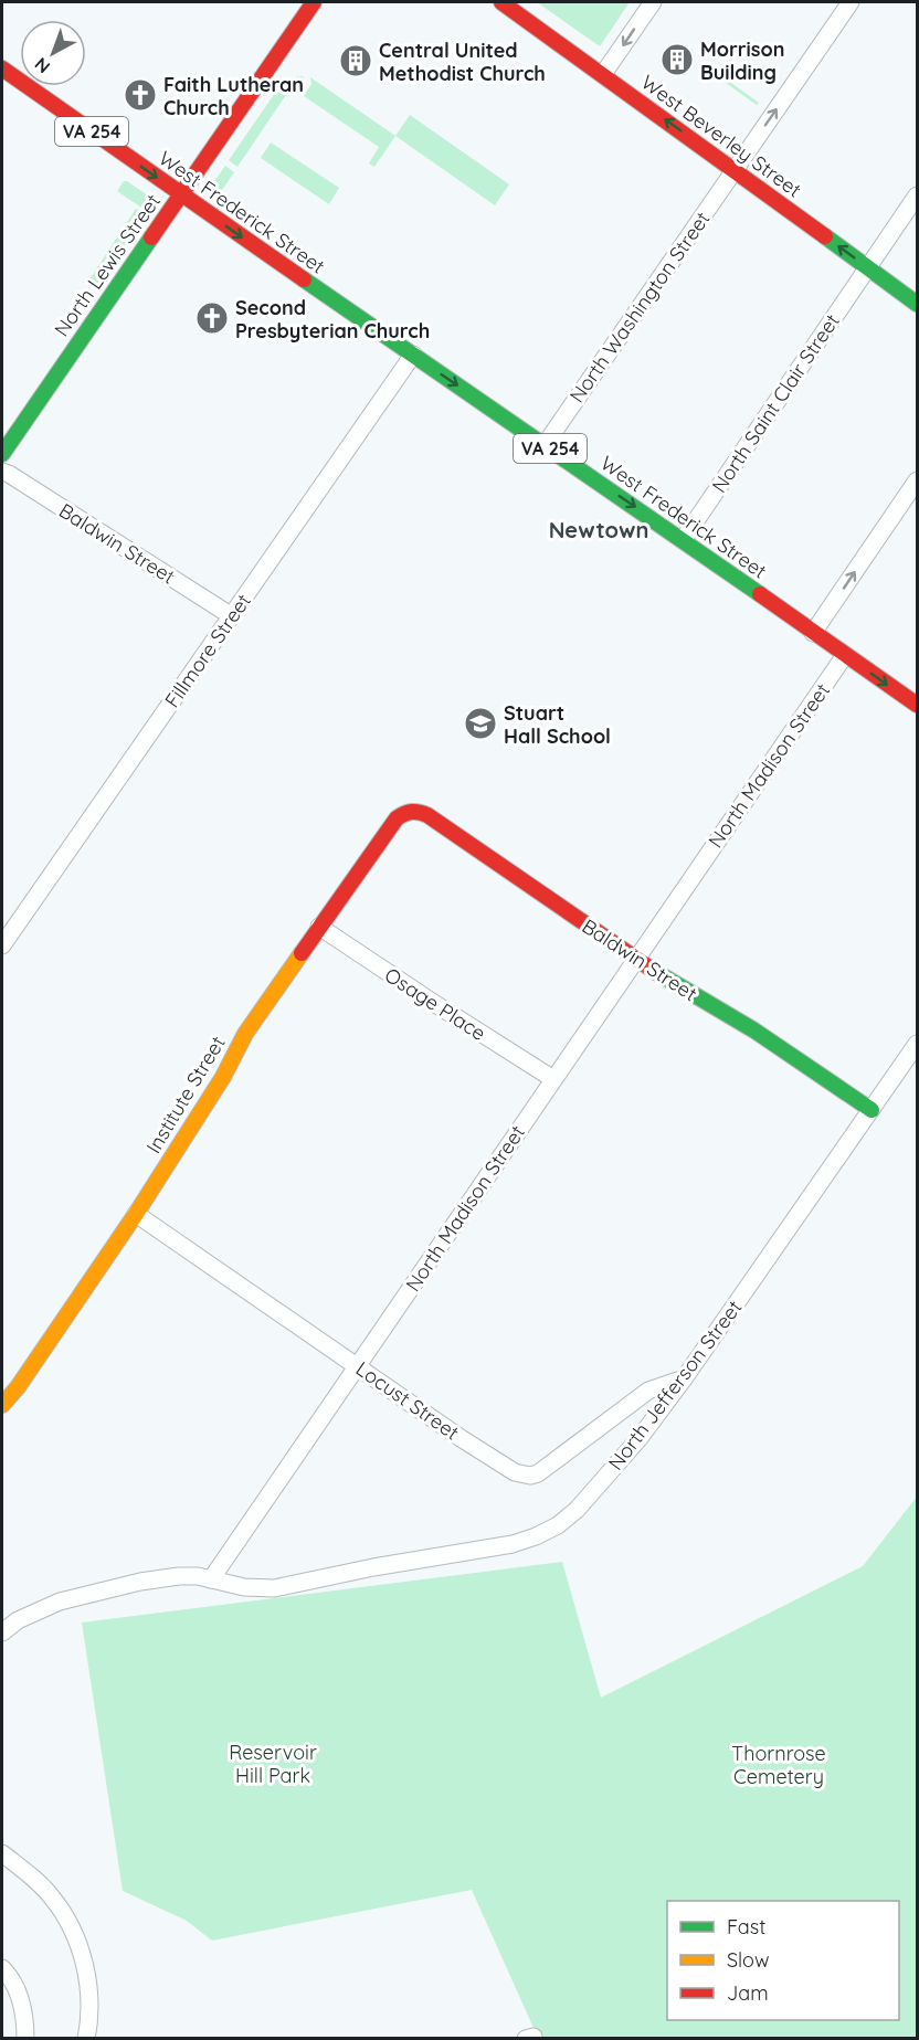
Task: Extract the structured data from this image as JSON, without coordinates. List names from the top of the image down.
{
  "streets": {
    "street": [
      "VA 254",
      "West Beverley Street",
      "West Frederick Street",
      "North Lewis Street",
      "North Washington Street",
      "North Saint Clair Street",
      "Baldwin Street",
      "Fillmore Street",
      "North Madison Street",
      "Osage Place",
      "Institute Street",
      "North Jefferson Street",
      "Locust Street"
    ]
  },
  "crossings": [
    ["West Beverley Street", "North Washington Street"],
    ["West Beverley Street", "North Saint Clair Street"],
    ["West Frederick Street", "North Lewis Street"],
    ["West Frederick Street", "North Washington Street"],
    ["West Frederick Street", "North Saint Clair Street"],
    ["West Frederick Street", "Fillmore Street"],
    ["West Frederick Street", "North Madison Street"],
    ["Baldwin Street", "Fillmore Street"],
    ["Baldwin Street", "North Madison Street"],
    ["Baldwin Street", "Institute Street"],
    ["Baldwin Street", "North Jefferson Street"],
    ["North Madison Street", "Osage Place"],
    ["North Madison Street", "North Jefferson Street"],
    ["North Madison Street", "Locust Street"],
    ["Osage Place", "Institute Street"],
    ["Institute Street", "Locust Street"],
    ["North Jefferson Street", "Locust Street"]
  ],
  "one_way": ["West Beverley Street", "West Frederick Street", "North Washington Street"],
  "districts": ["Newtown"],
  "parks": ["Reservoir Hill Park", "Thornrose Cemetery"],
  "places": {
    "building": ["Morrison Building", "Central United Methodist Church"],
    "church": ["Faith Lutheran Church", "Second Presbyterian Church"],
    "school or university": ["Stuart Hall School"]
  },
  "legend": ["Fast", "Slow", "Jam"],
  "north": "bottom left"
}
